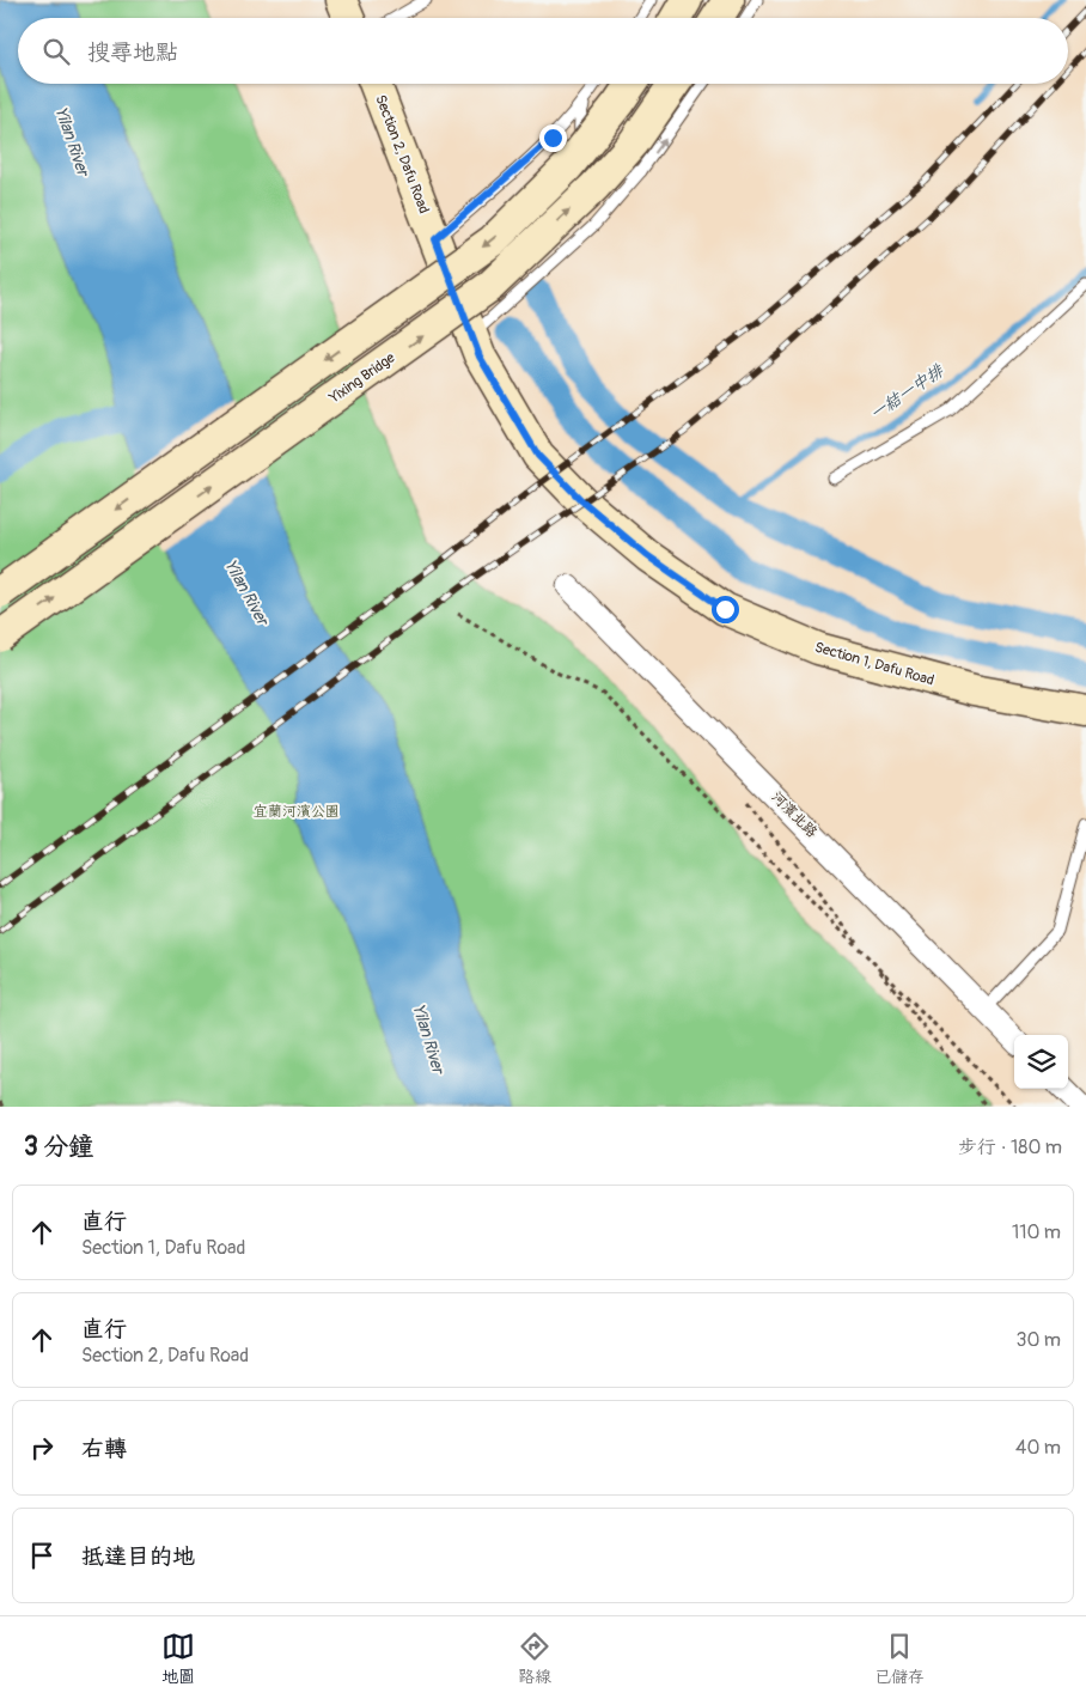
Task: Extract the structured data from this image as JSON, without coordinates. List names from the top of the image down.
{
  "streets": {
    "street": [
      "Section 2, Dafu Road",
      "Yixing Bridge",
      "Section 1, Dafu Road",
      "河濱北路"
    ]
  },
  "crossings": [
    ["Section 2, Dafu Road", "Section 1, Dafu Road"]
  ],
  "water": ["Yilan River", "一結一中排"],
  "parks": ["宜蘭河濱公園"],
  "page": {
    "search": "搜尋地點",
    "heading": ["3 分鐘", "步行 · 180 m"],
    "list": [
      ["直行", "Section 1, Dafu Road", "110 m"],
      ["直行", "Section 2, Dafu Road", "30 m"],
      ["右轉", "40 m"],
      "抵達目的地"
    ],
    "nav": ["地圖", "路線", "已儲存"]
  }
}
